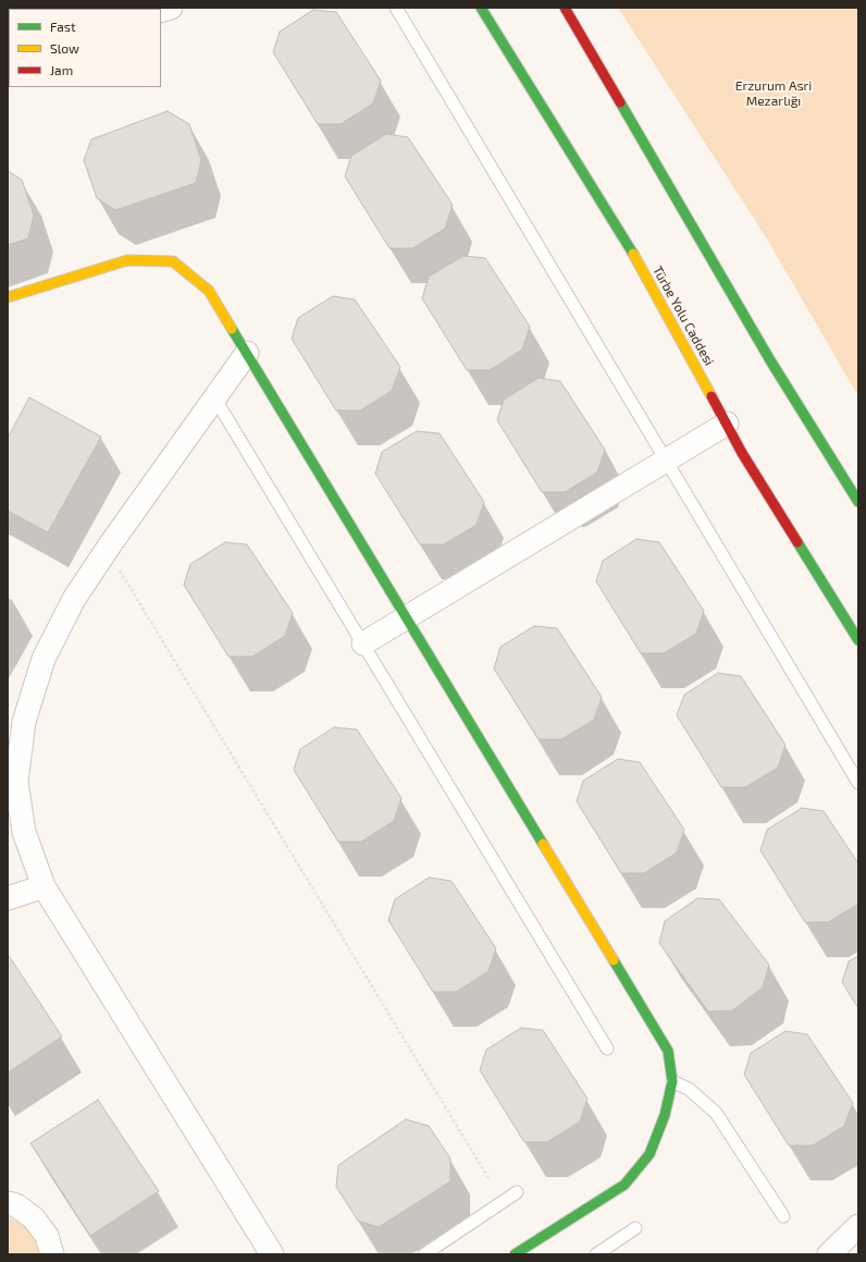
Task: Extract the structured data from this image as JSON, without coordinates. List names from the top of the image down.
{
  "streets": {
    "street": ["Türbe Yolu Caddesi"]
  },
  "parks": ["Erzurum Asri Mezarlığı"],
  "legend": ["Fast", "Slow", "Jam"]
}
